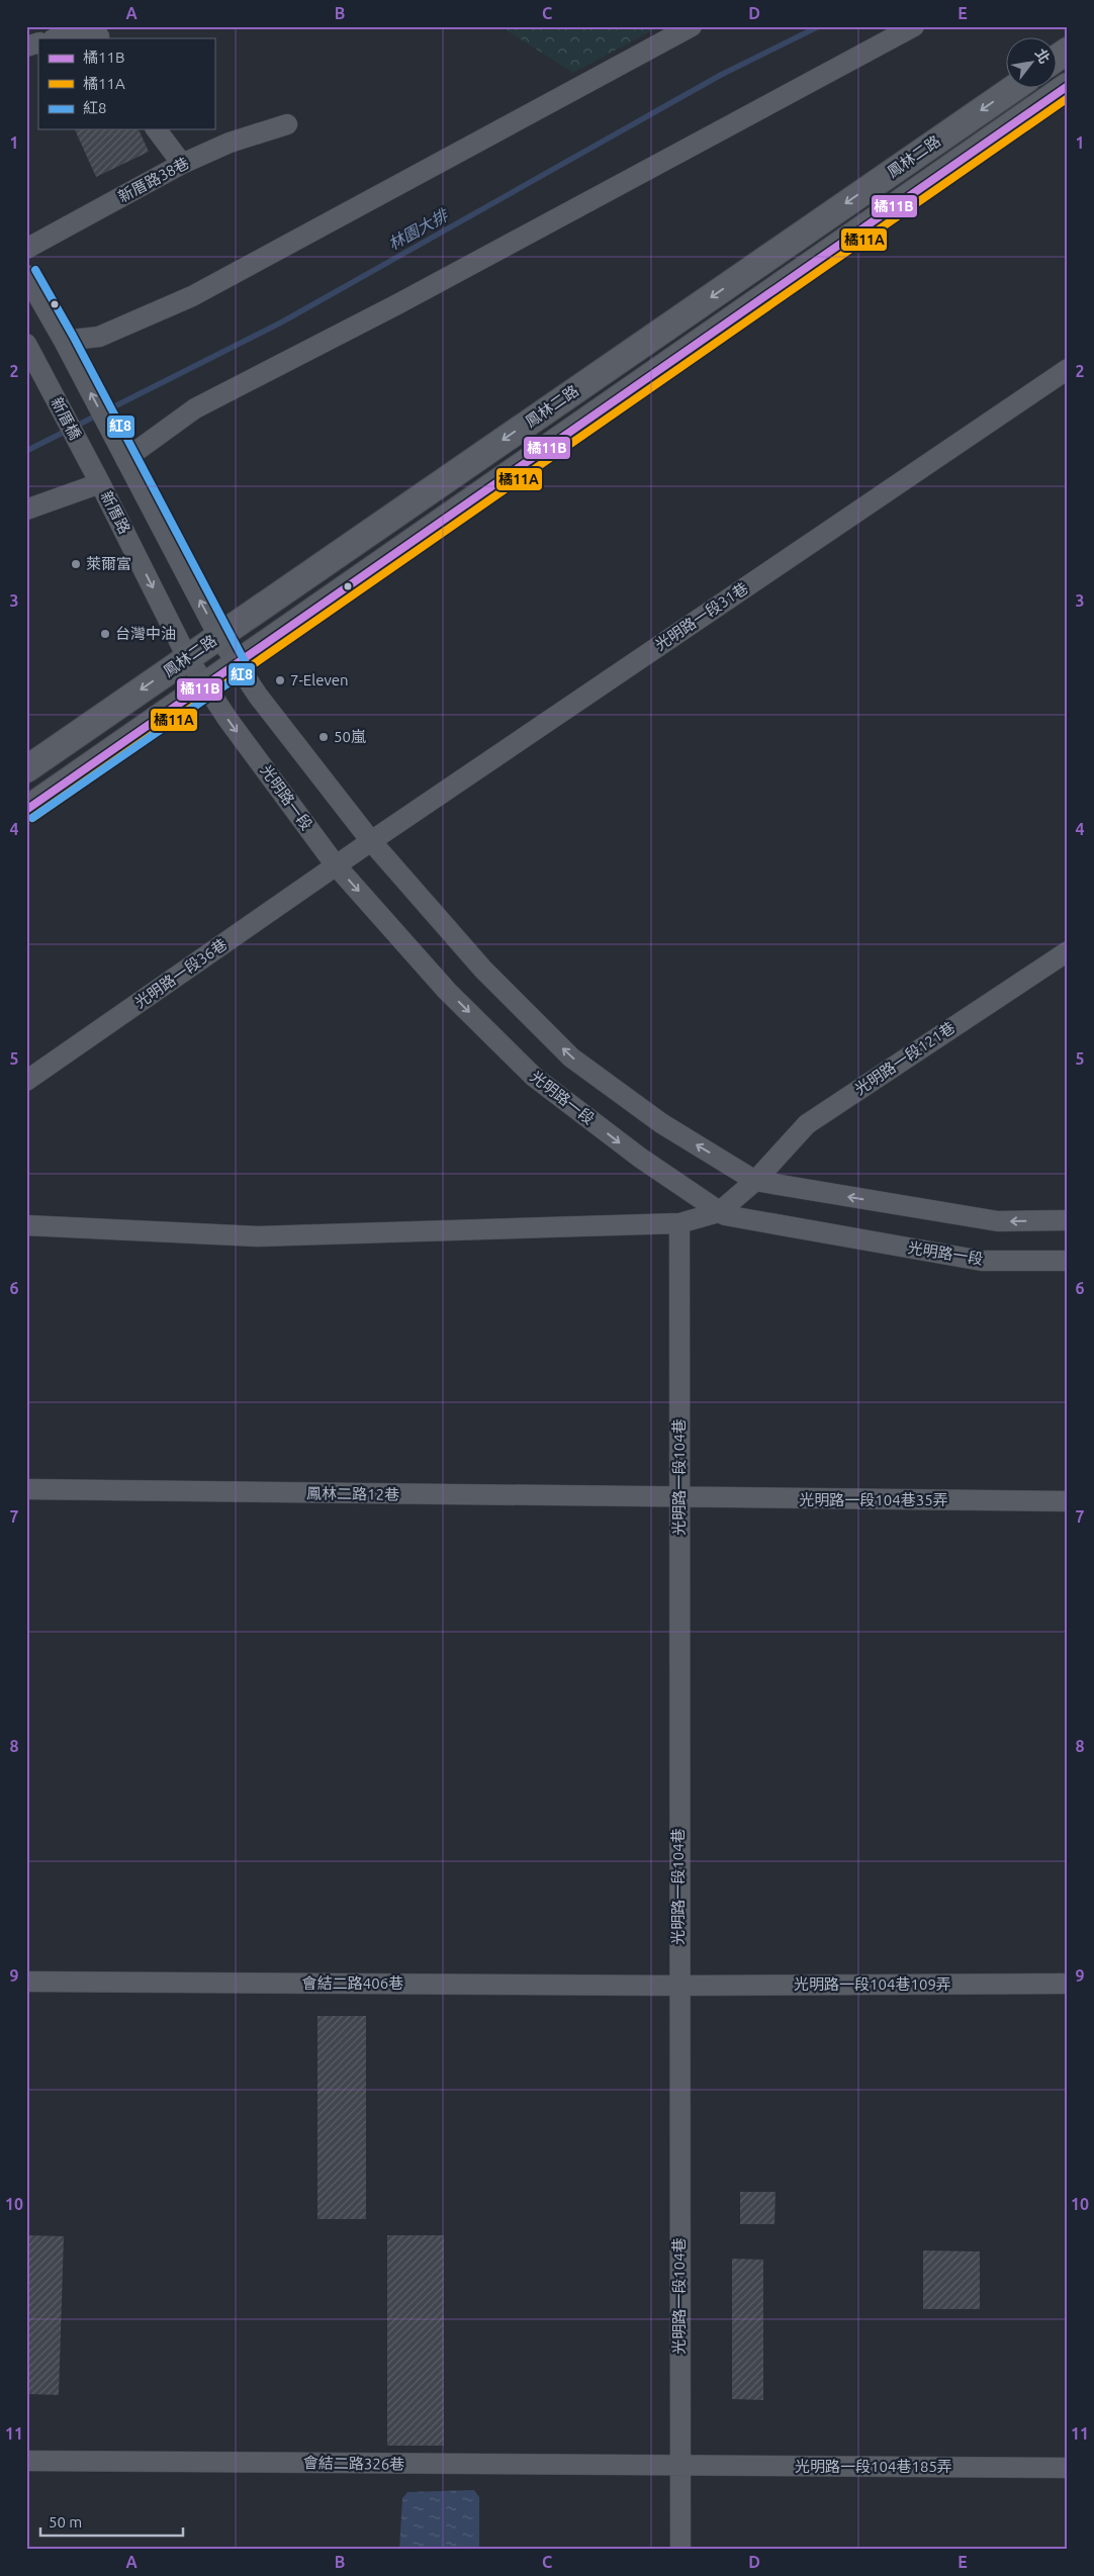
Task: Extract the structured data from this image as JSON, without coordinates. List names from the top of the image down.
{
  "streets": {
    "main road": ["鳳林二路"],
    "street": [
      "新厝路38巷",
      "新厝橋",
      "新厝路",
      "光明路一段31巷",
      "光明路一段",
      "光明路一段36巷",
      "光明路一段121巷",
      "光明路一段104巷",
      "鳳林二路12巷",
      "光明路一段104巷35弄",
      "會結二路406巷",
      "光明路一段104巷109弄",
      "會結二路326巷",
      "光明路一段104巷185弄"
    ]
  },
  "crossings": [
    ["鳳林二路", "新厝路"],
    ["鳳林二路", "光明路一段"],
    ["新厝橋", "新厝路"],
    ["新厝路", "光明路一段"],
    ["光明路一段31巷", "光明路一段"],
    ["光明路一段31巷", "光明路一段36巷"],
    ["光明路一段", "光明路一段36巷"],
    ["光明路一段", "光明路一段121巷"],
    ["光明路一段104巷", "鳳林二路12巷"],
    ["光明路一段104巷", "光明路一段104巷35弄"],
    ["光明路一段104巷", "會結二路406巷"],
    ["光明路一段104巷", "光明路一段104巷109弄"],
    ["光明路一段104巷", "會結二路326巷"],
    ["光明路一段104巷", "光明路一段104巷185弄"],
    ["鳳林二路12巷", "光明路一段104巷35弄"],
    ["會結二路406巷", "光明路一段104巷109弄"],
    ["會結二路326巷", "光明路一段104巷185弄"]
  ],
  "water": ["林園大排"],
  "places": [
    "萊爾富",
    "台灣中油",
    "7-Eleven",
    "50嵐"
  ],
  "lines": ["transit line 橘11B", "transit line 橘11A", "transit line 紅8"],
  "legend": ["橘11B", "橘11A", "紅8"],
  "scale_bar": "50 m",
  "north": "top right",
  "grid": {
    "columns": [
      "A",
      "B",
      "C",
      "D",
      "E"
    ],
    "rows": [
      "1",
      "2",
      "3",
      "4",
      "5",
      "6",
      "7",
      "8",
      "9",
      "10",
      "11"
    ]
  }
}
